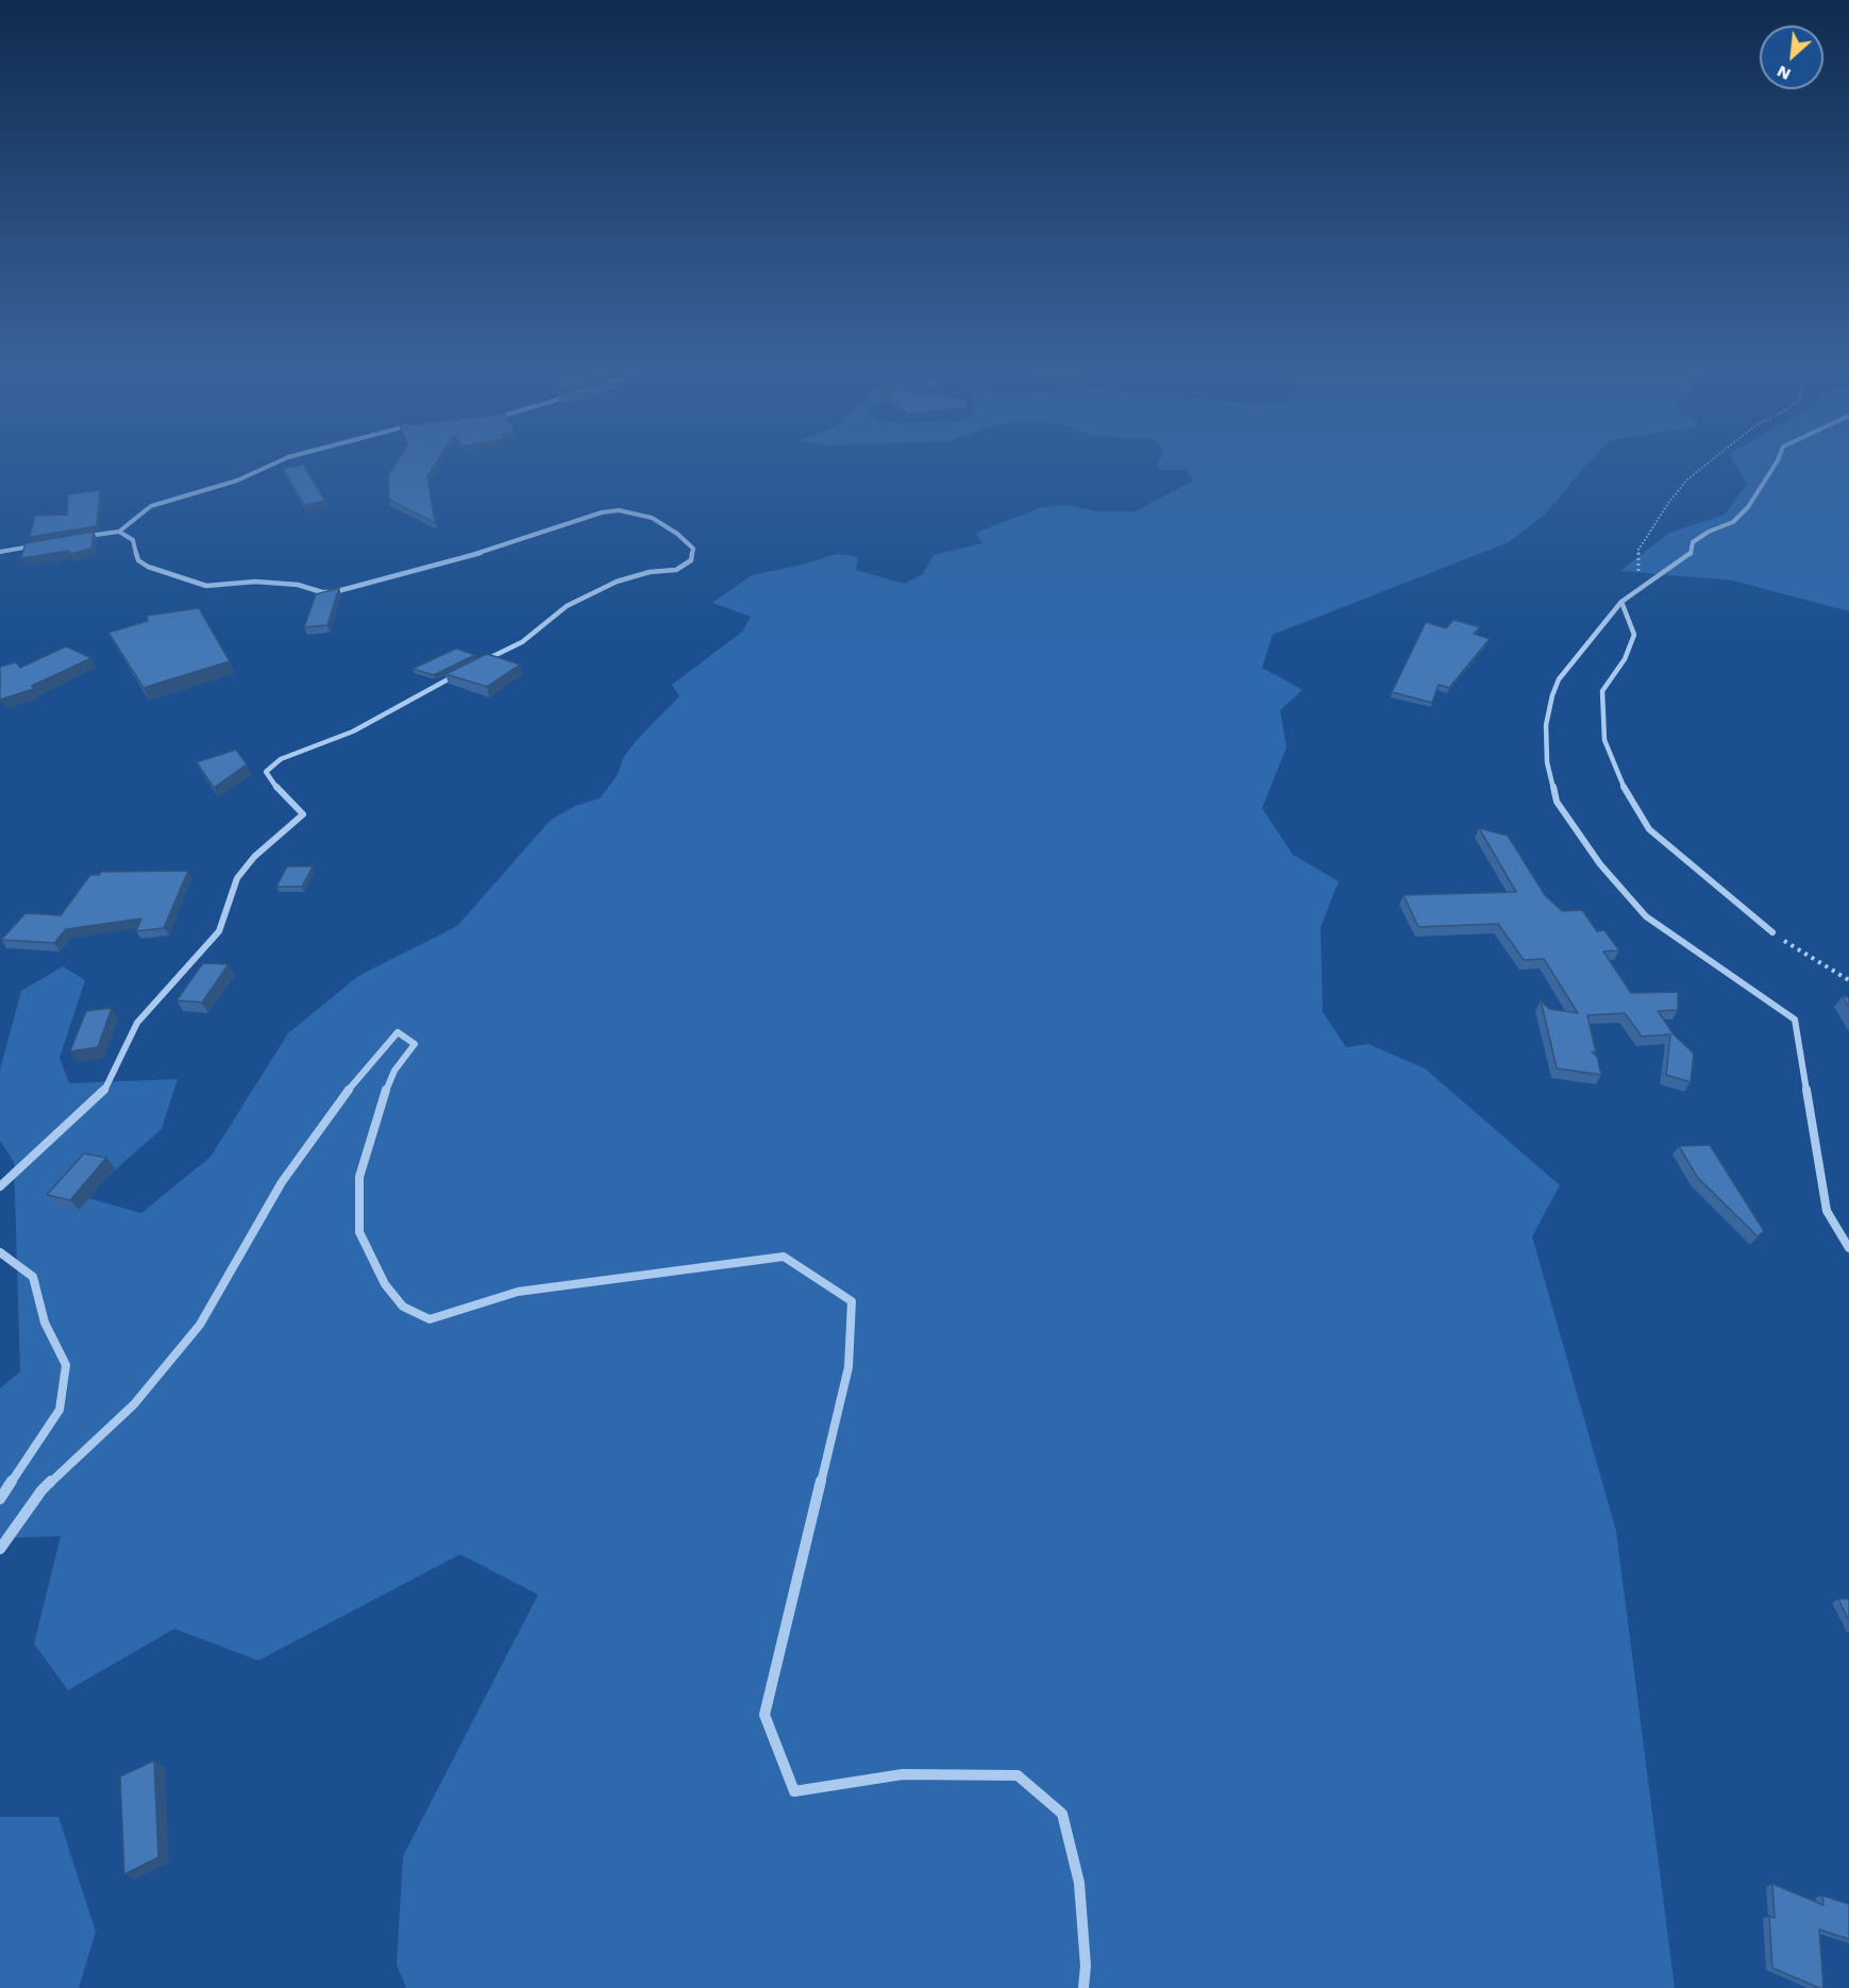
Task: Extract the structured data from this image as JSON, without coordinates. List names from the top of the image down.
{
  "north": "bottom left"
}
